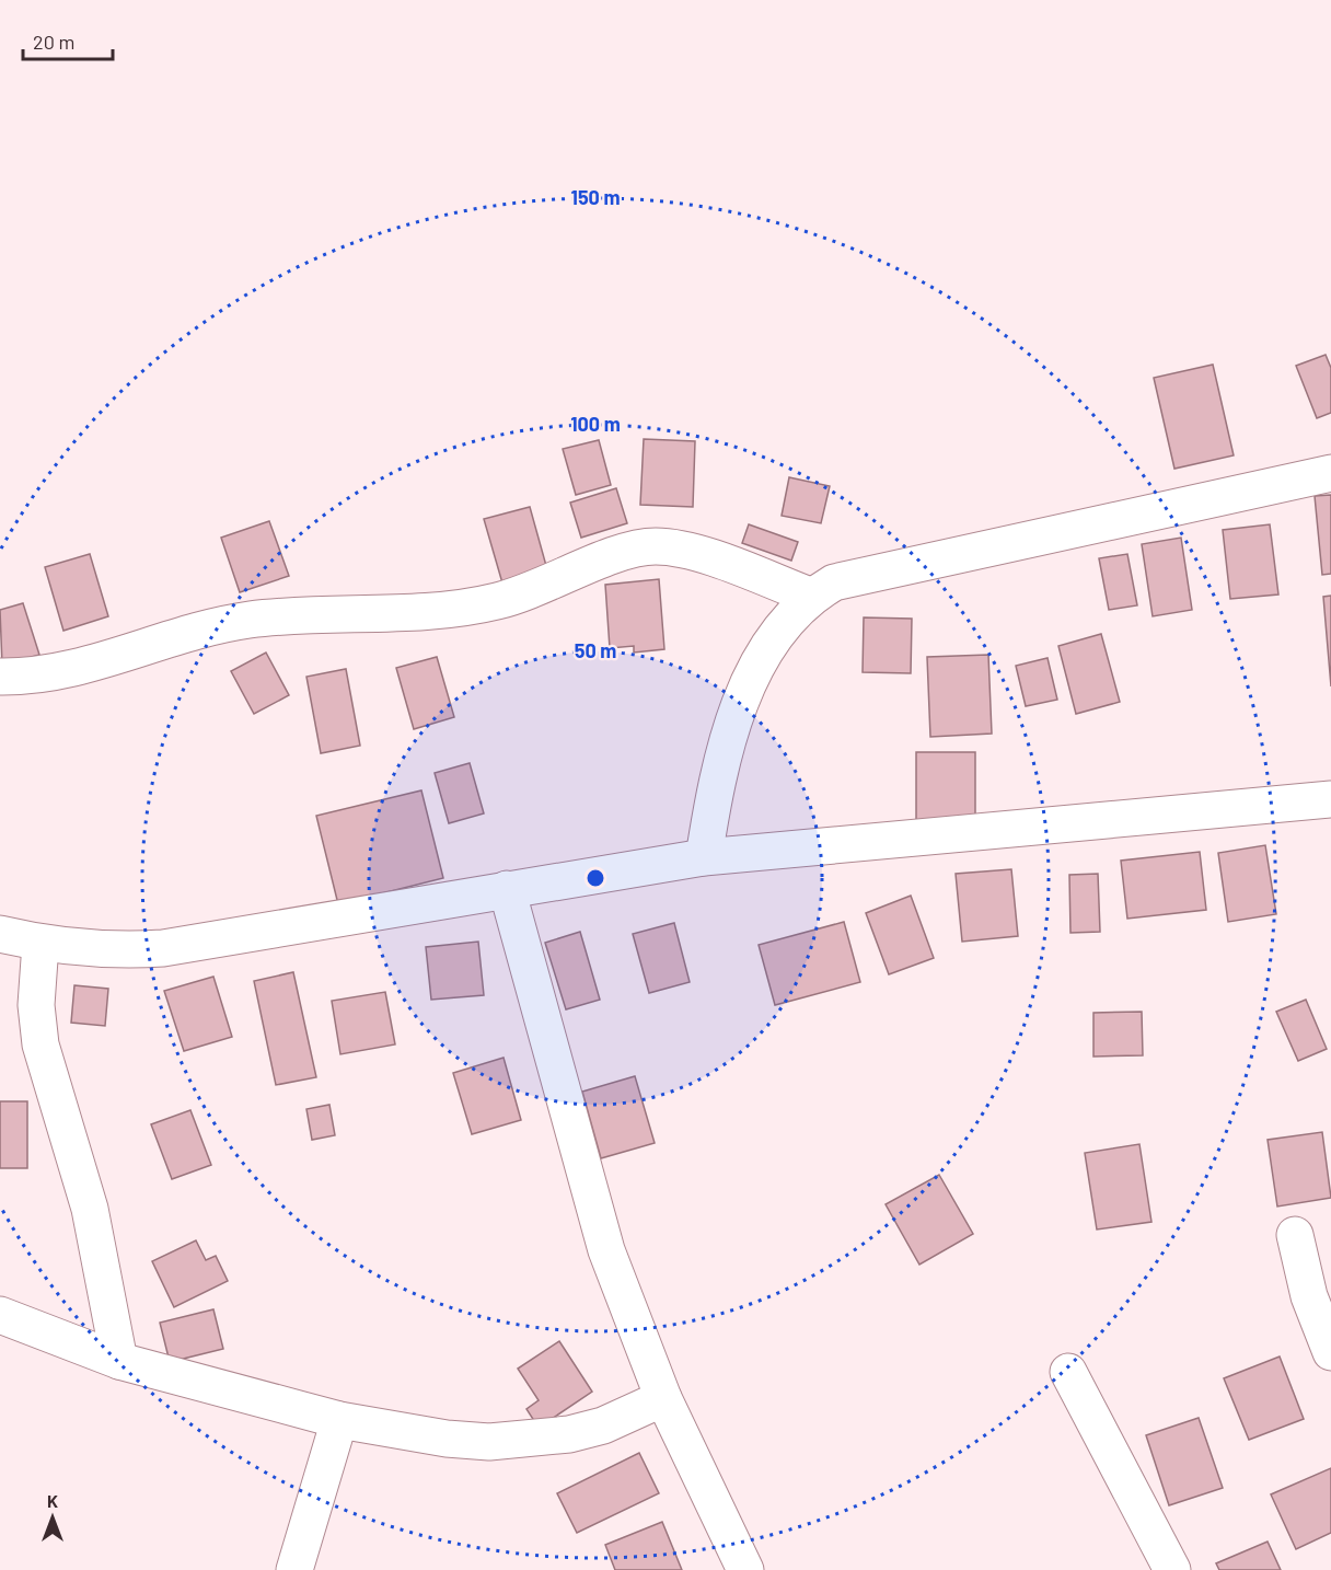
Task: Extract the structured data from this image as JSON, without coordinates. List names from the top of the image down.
{
  "scale_bar": "20 m",
  "north": "top",
  "rings": ["150 m", "100 m", "50 m"]
}
